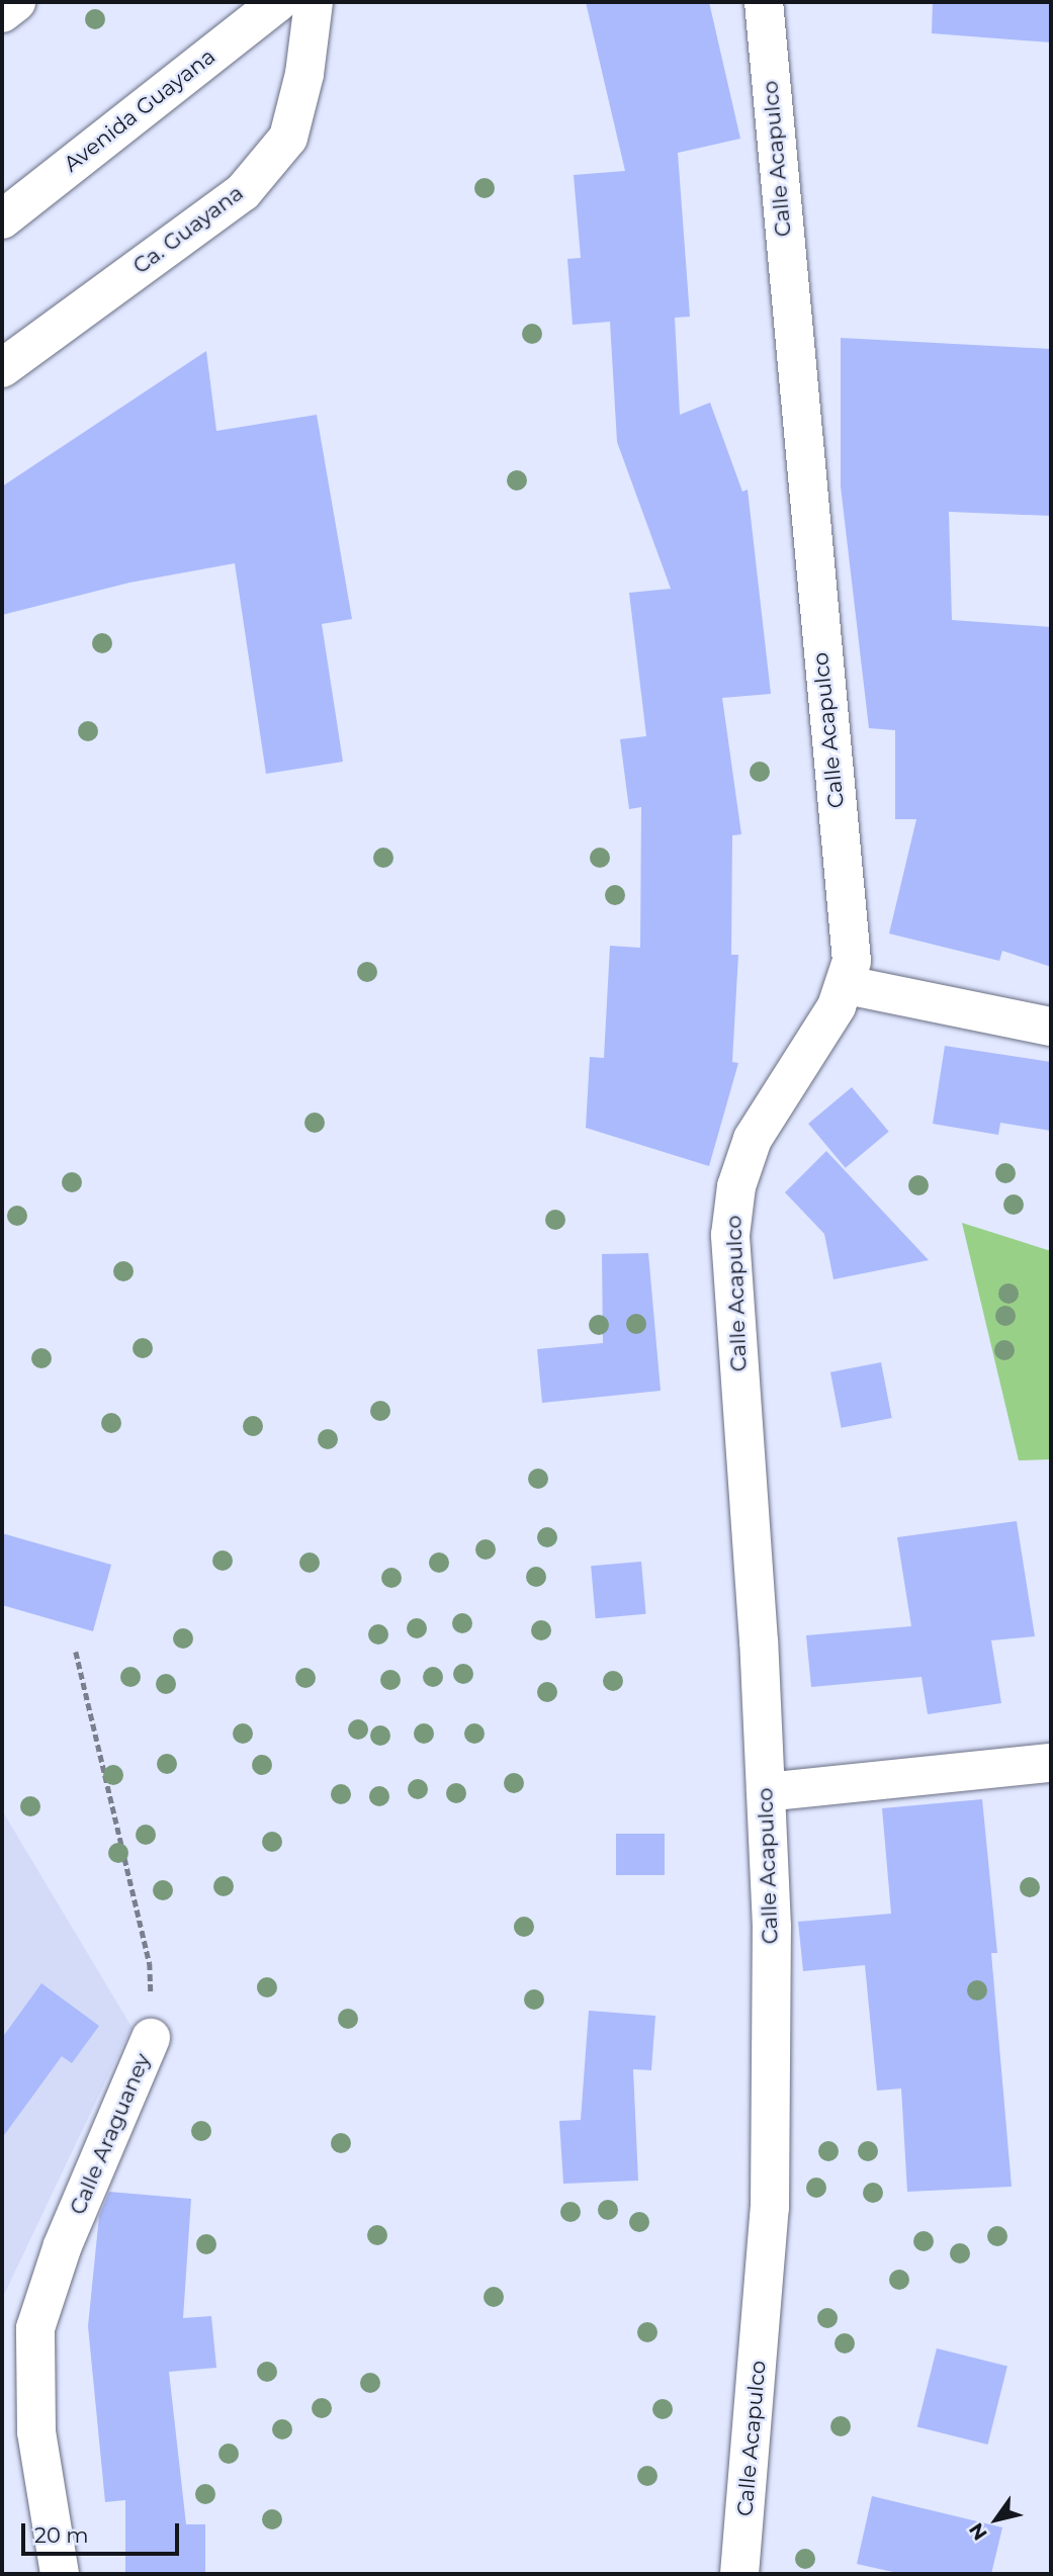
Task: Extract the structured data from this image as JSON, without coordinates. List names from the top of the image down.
{
  "streets": {
    "street": [
      "Avenida Guayana",
      "Calle Acapulco",
      "Ca. Guayana",
      "Calle Araguaney"
    ]
  },
  "scale_bar": "20 m",
  "north": "bottom left"
}
